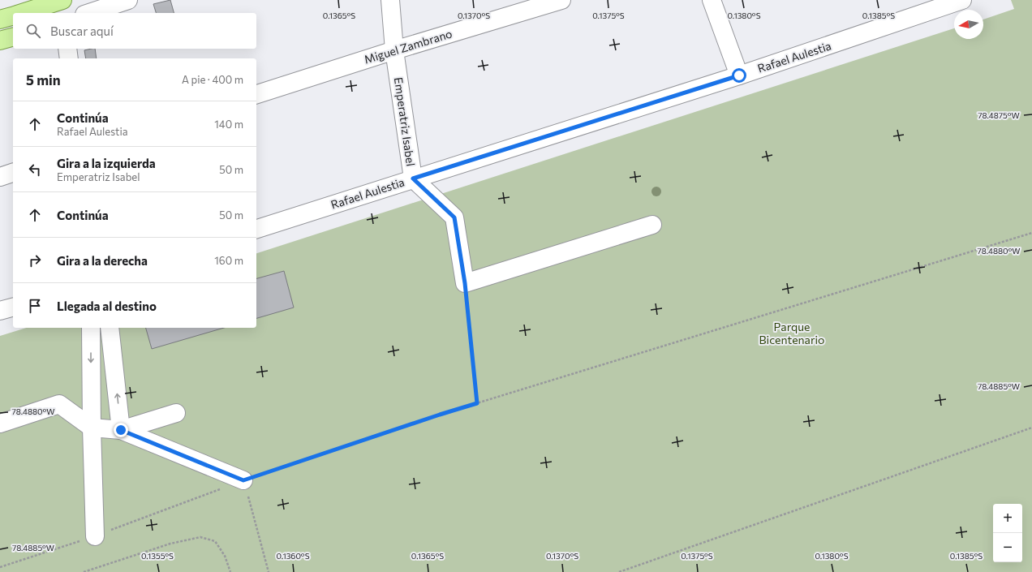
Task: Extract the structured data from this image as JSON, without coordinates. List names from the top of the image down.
{
  "streets": {
    "street": ["Miguel Zambrano", "Rafael Aulestia", "Emperatriz Isabel"]
  },
  "crossings": [
    ["Miguel Zambrano", "Emperatriz Isabel"],
    ["Rafael Aulestia", "Emperatriz Isabel"]
  ],
  "parks": ["Parque Bicentenario"],
  "north": "left",
  "page": {
    "search": "Buscar aquí",
    "heading": ["5 min", "A pie · 400 m"],
    "list": [
      ["Continúa", "Rafael Aulestia", "140 m"],
      ["Gira a la izquierda", "Emperatriz Isabel", "50 m"],
      ["Continúa", "50 m"],
      ["Gira a la derecha", "160 m"],
      "Llegada al destino"
    ],
    "map_buttons": ["+", "−"]
  },
  "coordinates": [
    "0.1365°S",
    "0.1370°S",
    "0.1375°S",
    "0.1380°S",
    "0.1385°S",
    "78.4875°W",
    "78.4880°W",
    "78.4885°W",
    "0.1355°S",
    "0.1360°S"
  ]
}
